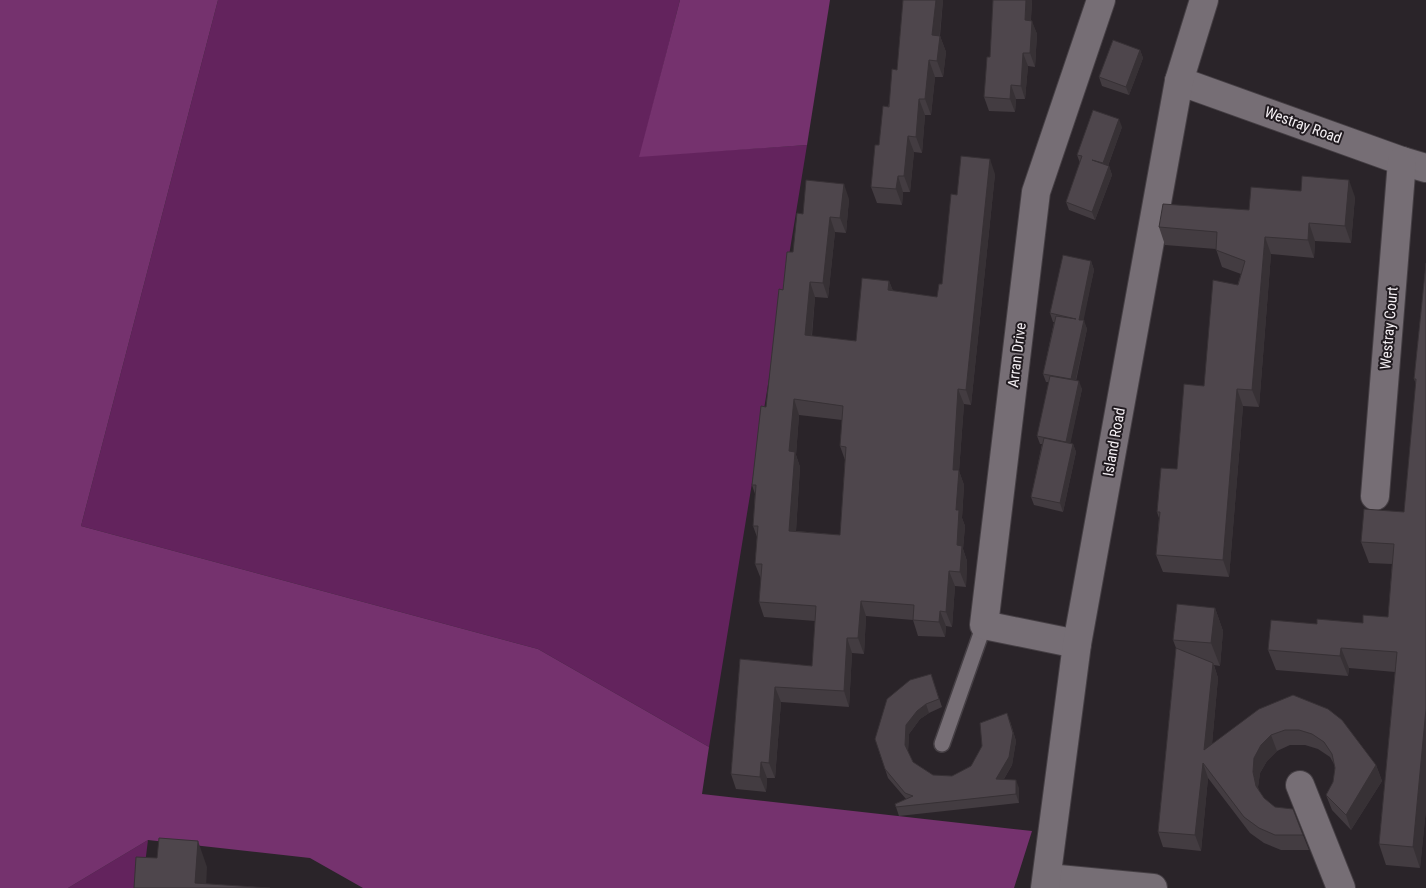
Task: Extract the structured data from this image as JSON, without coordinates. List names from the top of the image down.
{
  "streets": {
    "street": [
      "Westray Road",
      "Westray Court",
      "Arran Drive",
      "Island Road"
    ]
  },
  "crossings": [
    ["Westray Road", "Westray Court"],
    ["Westray Road", "Island Road"]
  ]
}
